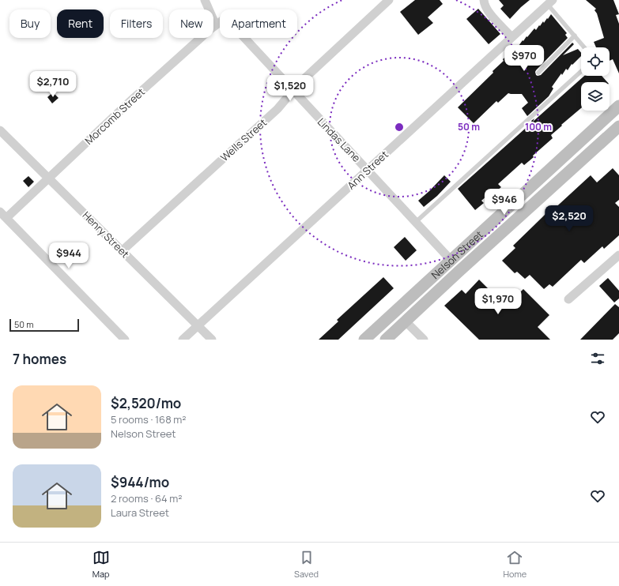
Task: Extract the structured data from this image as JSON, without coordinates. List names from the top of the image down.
{
  "streets": {
    "main road": ["Nelson Street"],
    "street": [
      "Morcomb Street",
      "Wells Street",
      "Lindas Lane",
      "Ann Street",
      "Henry Street"
    ]
  },
  "crossings": [
    ["Morcomb Street", "Henry Street"],
    ["Wells Street", "Lindas Lane"],
    ["Wells Street", "Henry Street"],
    ["Lindas Lane", "Ann Street"],
    ["Lindas Lane", "Nelson Street"],
    ["Ann Street", "Henry Street"]
  ],
  "scale_bar": "50 m",
  "page": {
    "chip": [
      "Buy",
      "Rent",
      "Filters",
      "New",
      "Apartment"
    ],
    "price": [
      "$970",
      "$2,710",
      "$1,520",
      "$946",
      "$2,520",
      "$944",
      "$1,970"
    ],
    "scale": "50 m",
    "heading": "7 homes",
    "list": [
      {
        "name": "$2,520/mo",
        "note": "5 rooms · 168 m² · Nelson Street"
      },
      {
        "name": "$944/mo",
        "note": "2 rooms · 64 m² · Laura Street"
      }
    ],
    "tabs": ["Map", "Saved", "Home"]
  },
  "rings": ["50 m", "100 m"]
}
